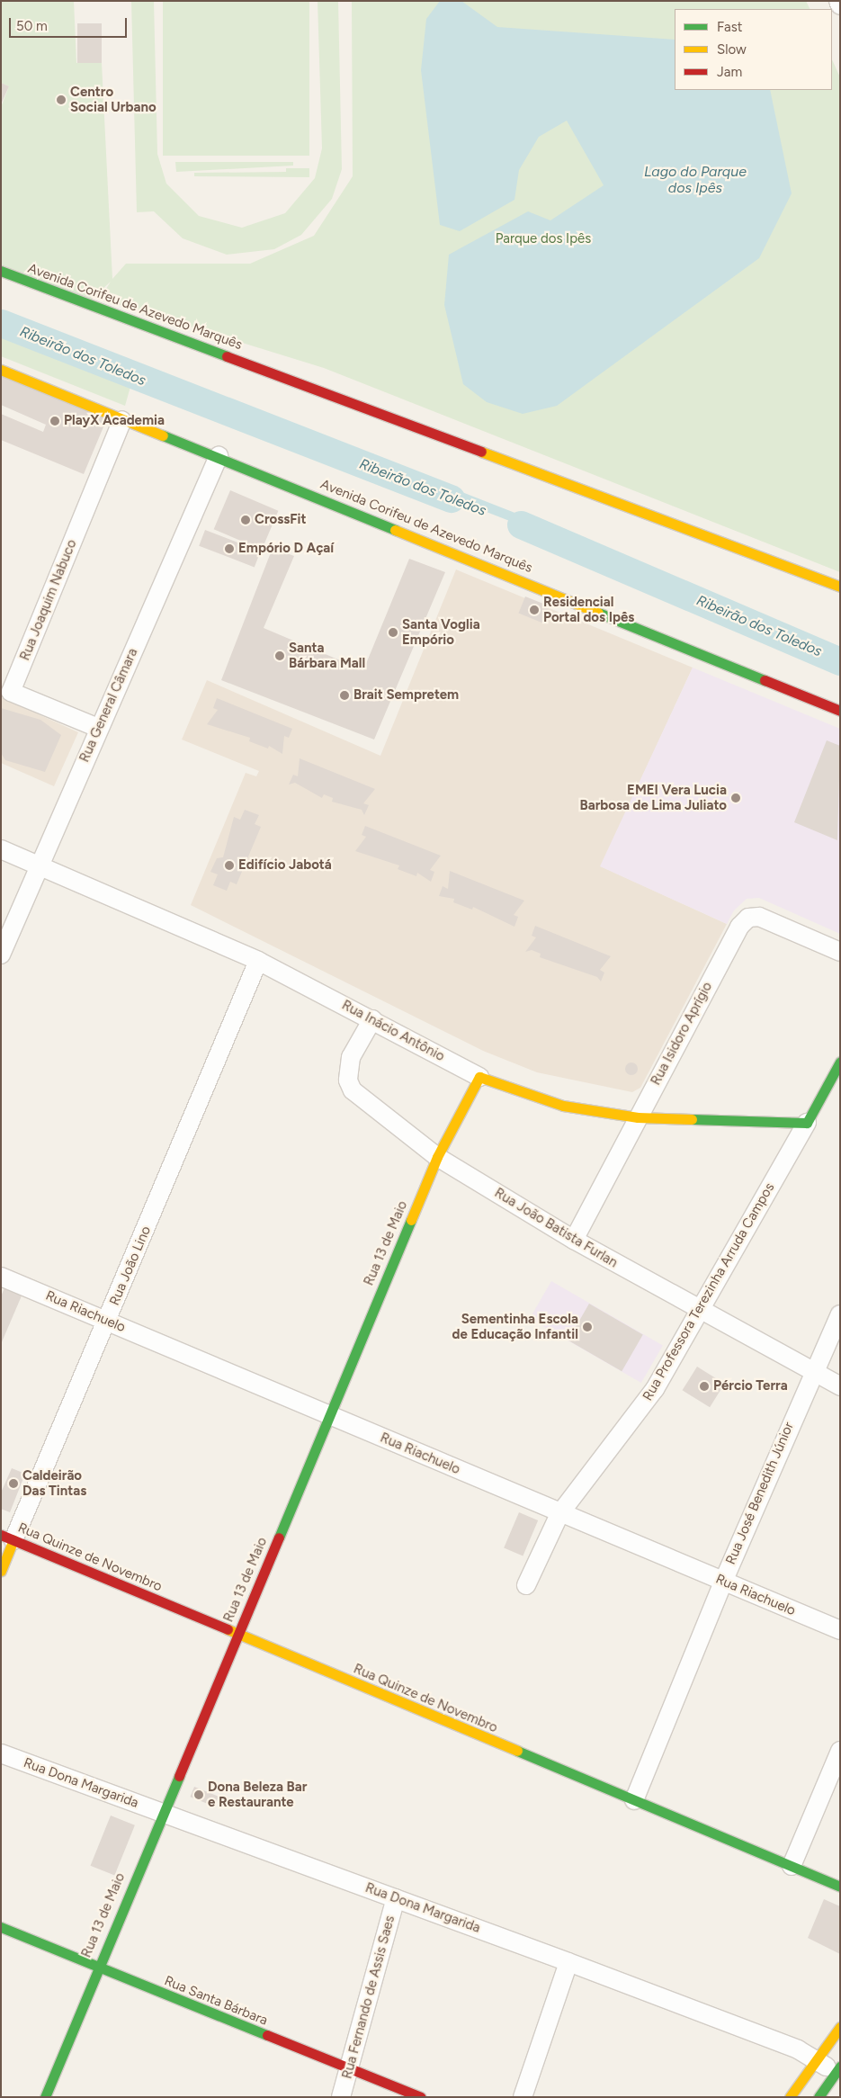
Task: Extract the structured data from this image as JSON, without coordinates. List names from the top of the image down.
{
  "streets": {
    "main road": [
      "Avenida Corifeu de Azevedo Marquês",
      "Rua Inácio Antônio",
      "Rua 13 de Maio",
      "Rua João Lino",
      "Rua Professora Terezinha Arruda Campos",
      "Rua Quinze de Novembro",
      "Rua Santa Bárbara"
    ],
    "street": [
      "Rua Joaquim Nabuco",
      "Rua General Câmara",
      "Rua Isidoro Aprígio",
      "Rua João Batista Furlan",
      "Rua Riachuelo",
      "Rua José Benedith Júnior",
      "Rua Dona Margarida",
      "Rua Fernando de Assis Saes"
    ]
  },
  "crossings": [
    ["Avenida Corifeu de Azevedo Marquês", "Rua Joaquim Nabuco"],
    ["Avenida Corifeu de Azevedo Marquês", "Rua General Câmara"],
    ["Rua Joaquim Nabuco", "Rua General Câmara"],
    ["Rua General Câmara", "Rua Inácio Antônio"],
    ["Rua Inácio Antônio", "Rua Isidoro Aprígio"],
    ["Rua Inácio Antônio", "Rua João Batista Furlan"],
    ["Rua Inácio Antônio", "Rua 13 de Maio"],
    ["Rua Inácio Antônio", "Rua João Lino"],
    ["Rua Inácio Antônio", "Rua Professora Terezinha Arruda Campos"],
    ["Rua Isidoro Aprígio", "Rua João Batista Furlan"],
    ["Rua João Batista Furlan", "Rua 13 de Maio"],
    ["Rua João Batista Furlan", "Rua Professora Terezinha Arruda Campos"],
    ["Rua João Batista Furlan", "Rua José Benedith Júnior"],
    ["Rua 13 de Maio", "Rua Riachuelo"],
    ["Rua 13 de Maio", "Rua Quinze de Novembro"],
    ["Rua 13 de Maio", "Rua Dona Margarida"],
    ["Rua 13 de Maio", "Rua Santa Bárbara"],
    ["Rua João Lino", "Rua Riachuelo"],
    ["Rua João Lino", "Rua Quinze de Novembro"],
    ["Rua Professora Terezinha Arruda Campos", "Rua Riachuelo"],
    ["Rua Riachuelo", "Rua José Benedith Júnior"],
    ["Rua José Benedith Júnior", "Rua Quinze de Novembro"],
    ["Rua Dona Margarida", "Rua Fernando de Assis Saes"],
    ["Rua Fernando de Assis Saes", "Rua Santa Bárbara"]
  ],
  "water": ["Lago do Parque dos Ipês", "Ribeirão dos Toledos"],
  "parks": ["Parque dos Ipês"],
  "places": [
    "Centro Social Urbano",
    "PlayX Academia",
    "CrossFit",
    "Empório D Açaí",
    "Residencial Portal dos Ipês",
    "Santa Voglia Empório",
    "Santa Bárbara Mall",
    "Brait Sempretem",
    "EMEI Vera Lucia Barbosa de Lima Juliato",
    "Edifício Jabotá",
    "Sementinha Escola de Educação Infantil",
    "Pércio Terra",
    "Caldeirão Das Tintas",
    "Dona Beleza Bar e Restaurante"
  ],
  "legend": ["Fast", "Slow", "Jam"],
  "scale_bar": "50 m"
}
